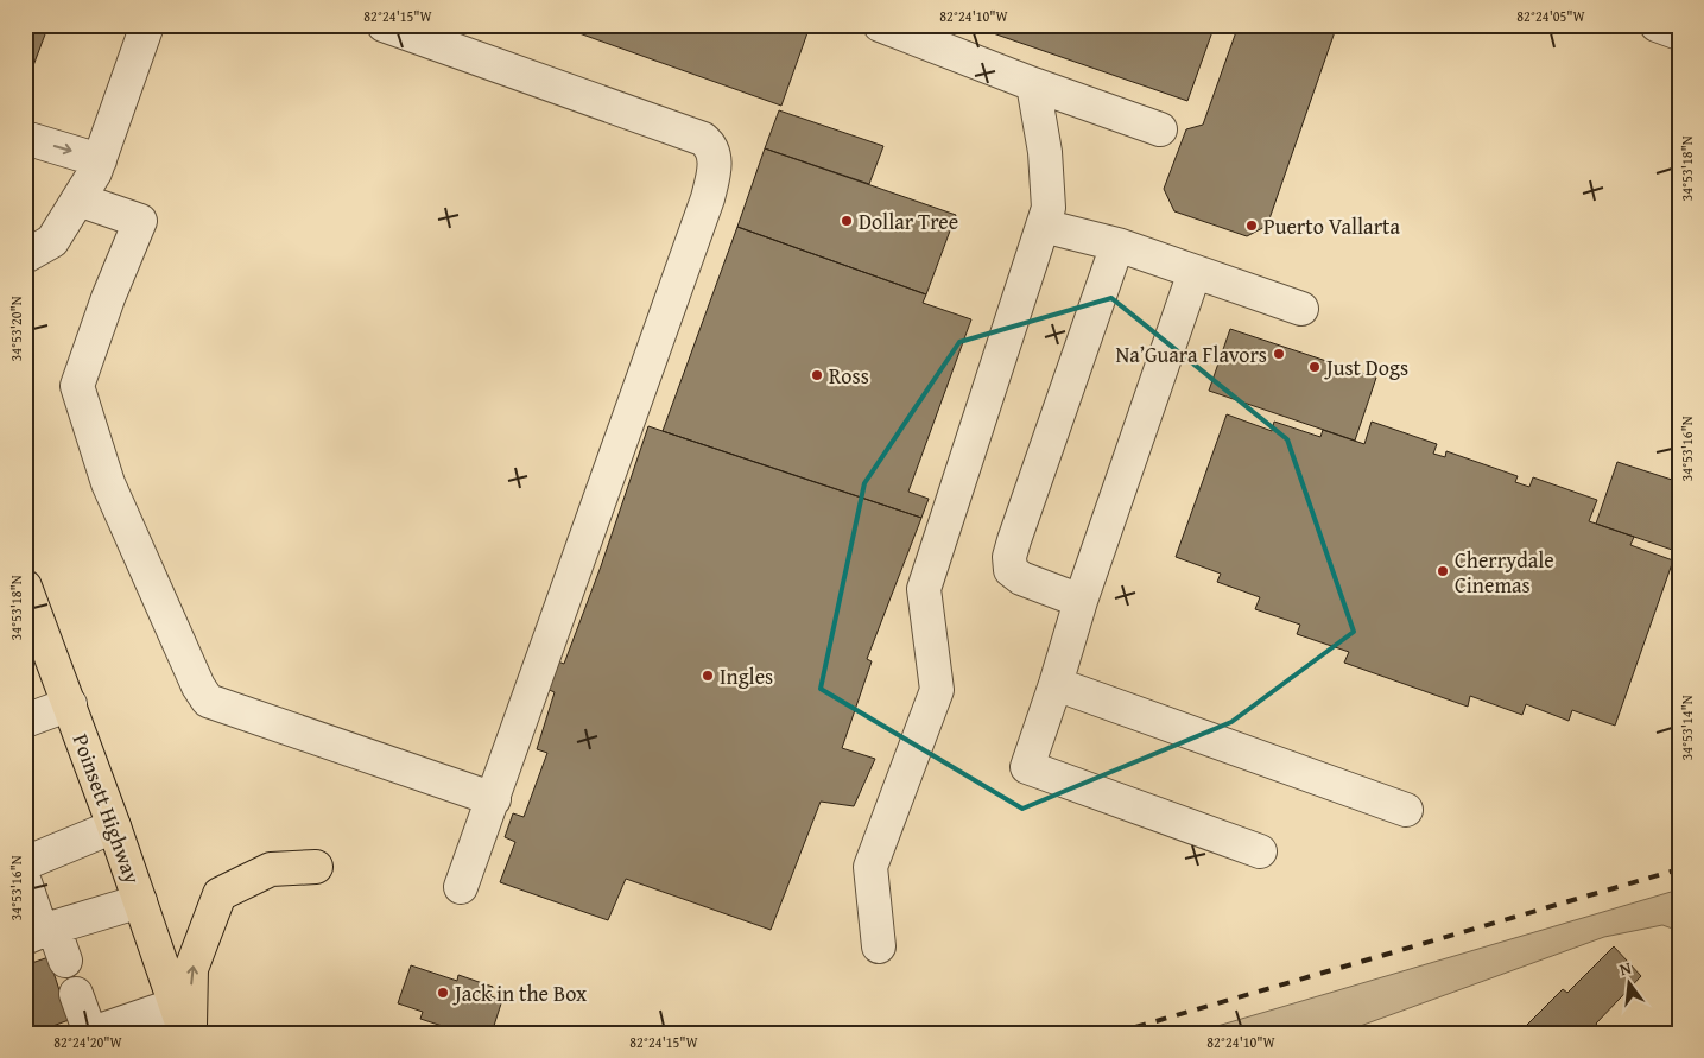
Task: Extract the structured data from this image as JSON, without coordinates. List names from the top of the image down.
{
  "streets": {
    "highway": ["Poinsett Highway"]
  },
  "places": [
    "Dollar Tree",
    "Puerto Vallarta",
    "Na’Guara Flavors",
    "Just Dogs",
    "Ross",
    "Cherrydale Cinemas",
    "Ingles",
    "Jack in the Box"
  ],
  "north": "top",
  "coordinates": [
    "82°24'15\"W",
    "82°24'10\"W",
    "82°24'05\"W",
    "34°53'18\"N",
    "34°53'20\"N",
    "34°53'16\"N",
    "34°53'14\"N",
    "82°24'20\"W"
  ]
}
